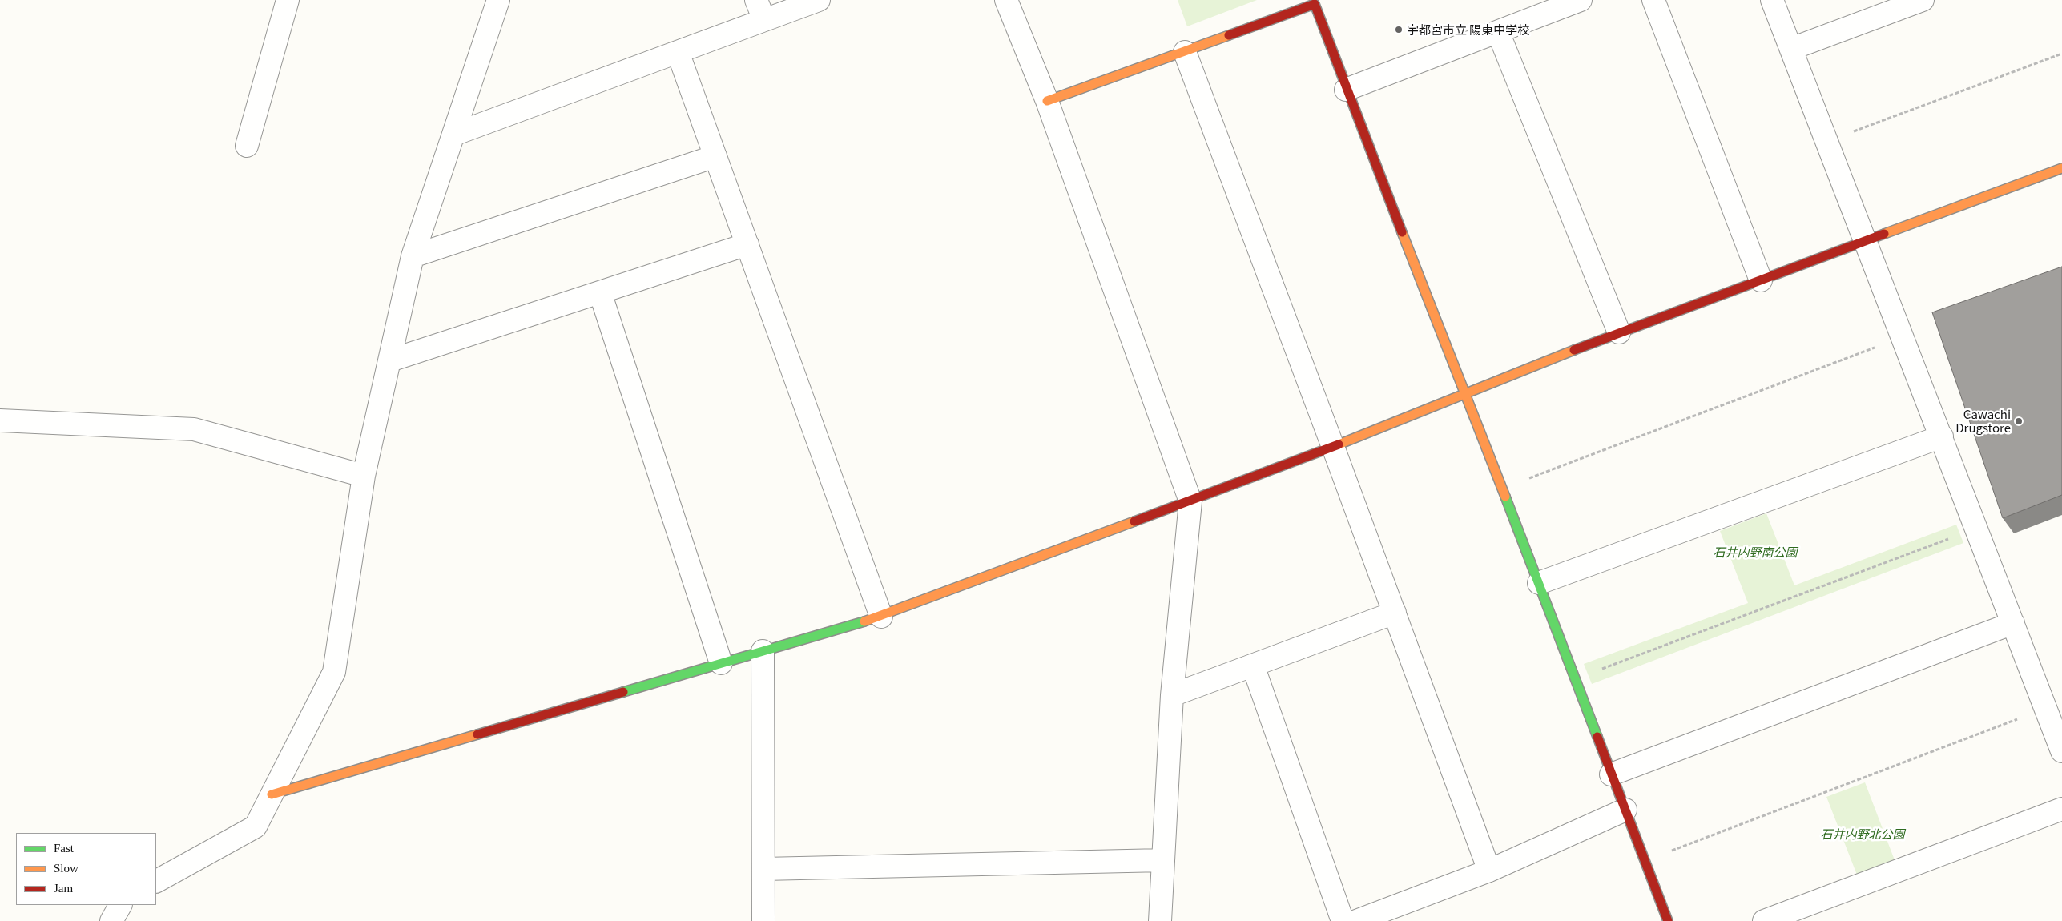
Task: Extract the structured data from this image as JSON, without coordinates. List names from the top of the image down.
{
  "parks": ["石井内野南公園", "石井内野北公園"],
  "places": ["宇都宮市立 陽東中学校", "Cawachi Drugstore"],
  "legend": ["Fast", "Slow", "Jam"]
}
